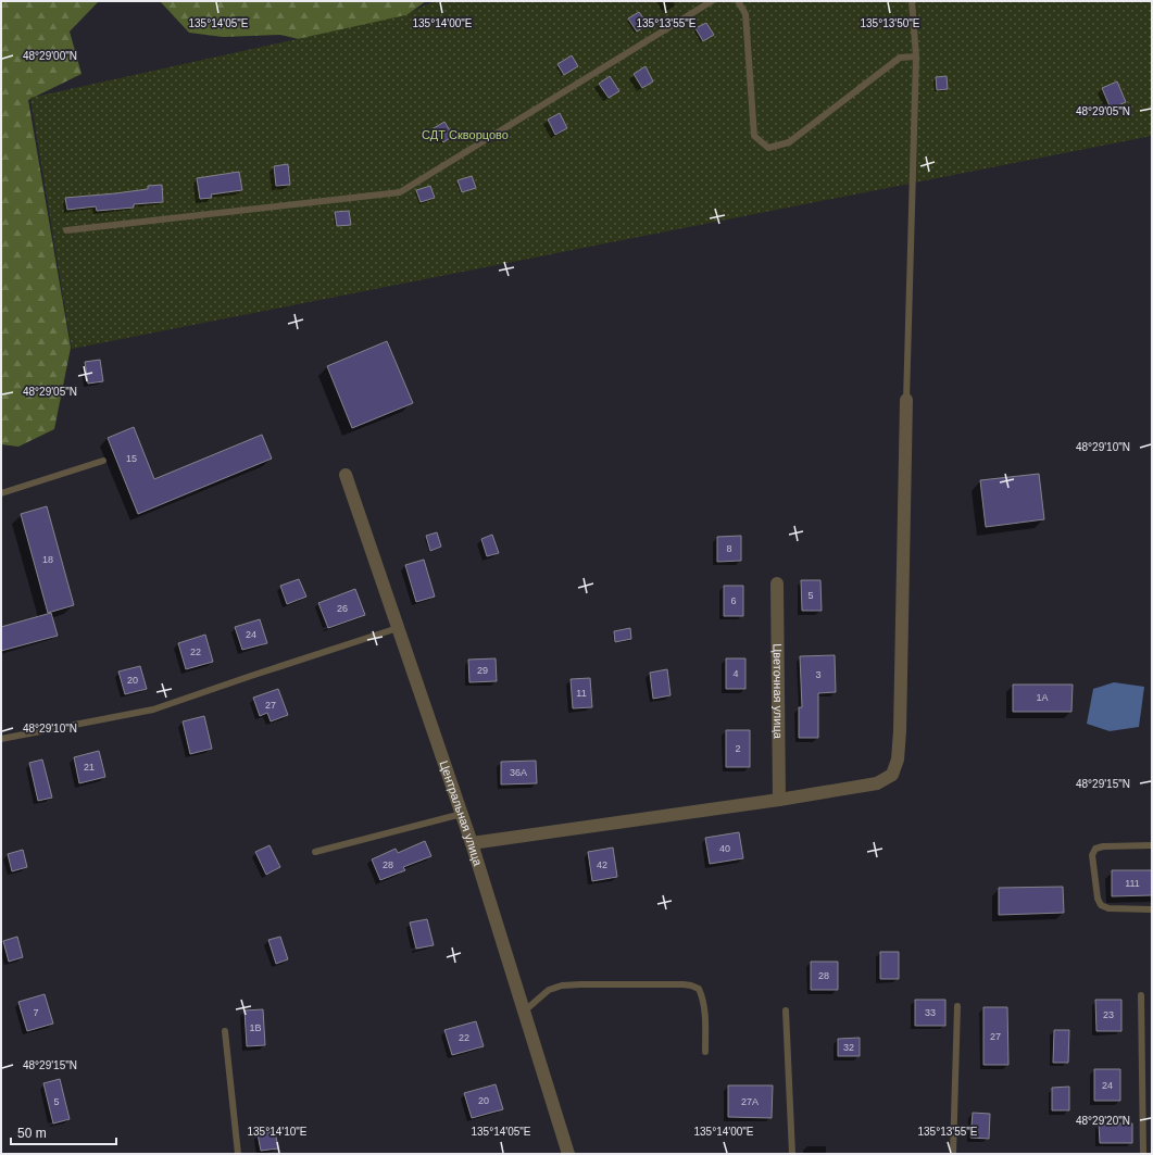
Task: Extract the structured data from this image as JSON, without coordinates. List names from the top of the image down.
{
  "streets": {
    "street": ["Цветочная улица", "Центральная улица"]
  },
  "parks": ["СДТ Скворцово"],
  "house_numbers": [
    "15",
    "8",
    "18",
    "5",
    "6",
    "26",
    "24",
    "22",
    "29",
    "4",
    "3",
    "20",
    "11",
    "1А",
    "27",
    "2",
    "21",
    "36А",
    "40",
    "28",
    "42",
    "111",
    "28",
    "7",
    "33",
    "23",
    "1В",
    "27",
    "22",
    "32",
    "24",
    "20",
    "5",
    "27А"
  ],
  "scale_bar": "50 m",
  "coordinates": [
    "135°14'05\"E",
    "135°14'00\"E",
    "135°13'55\"E",
    "135°13'50\"E",
    "48°29'00\"N",
    "48°29'05\"N",
    "48°29'10\"N",
    "48°29'15\"N",
    "48°29'20\"N",
    "135°14'10\"E"
  ]
}
